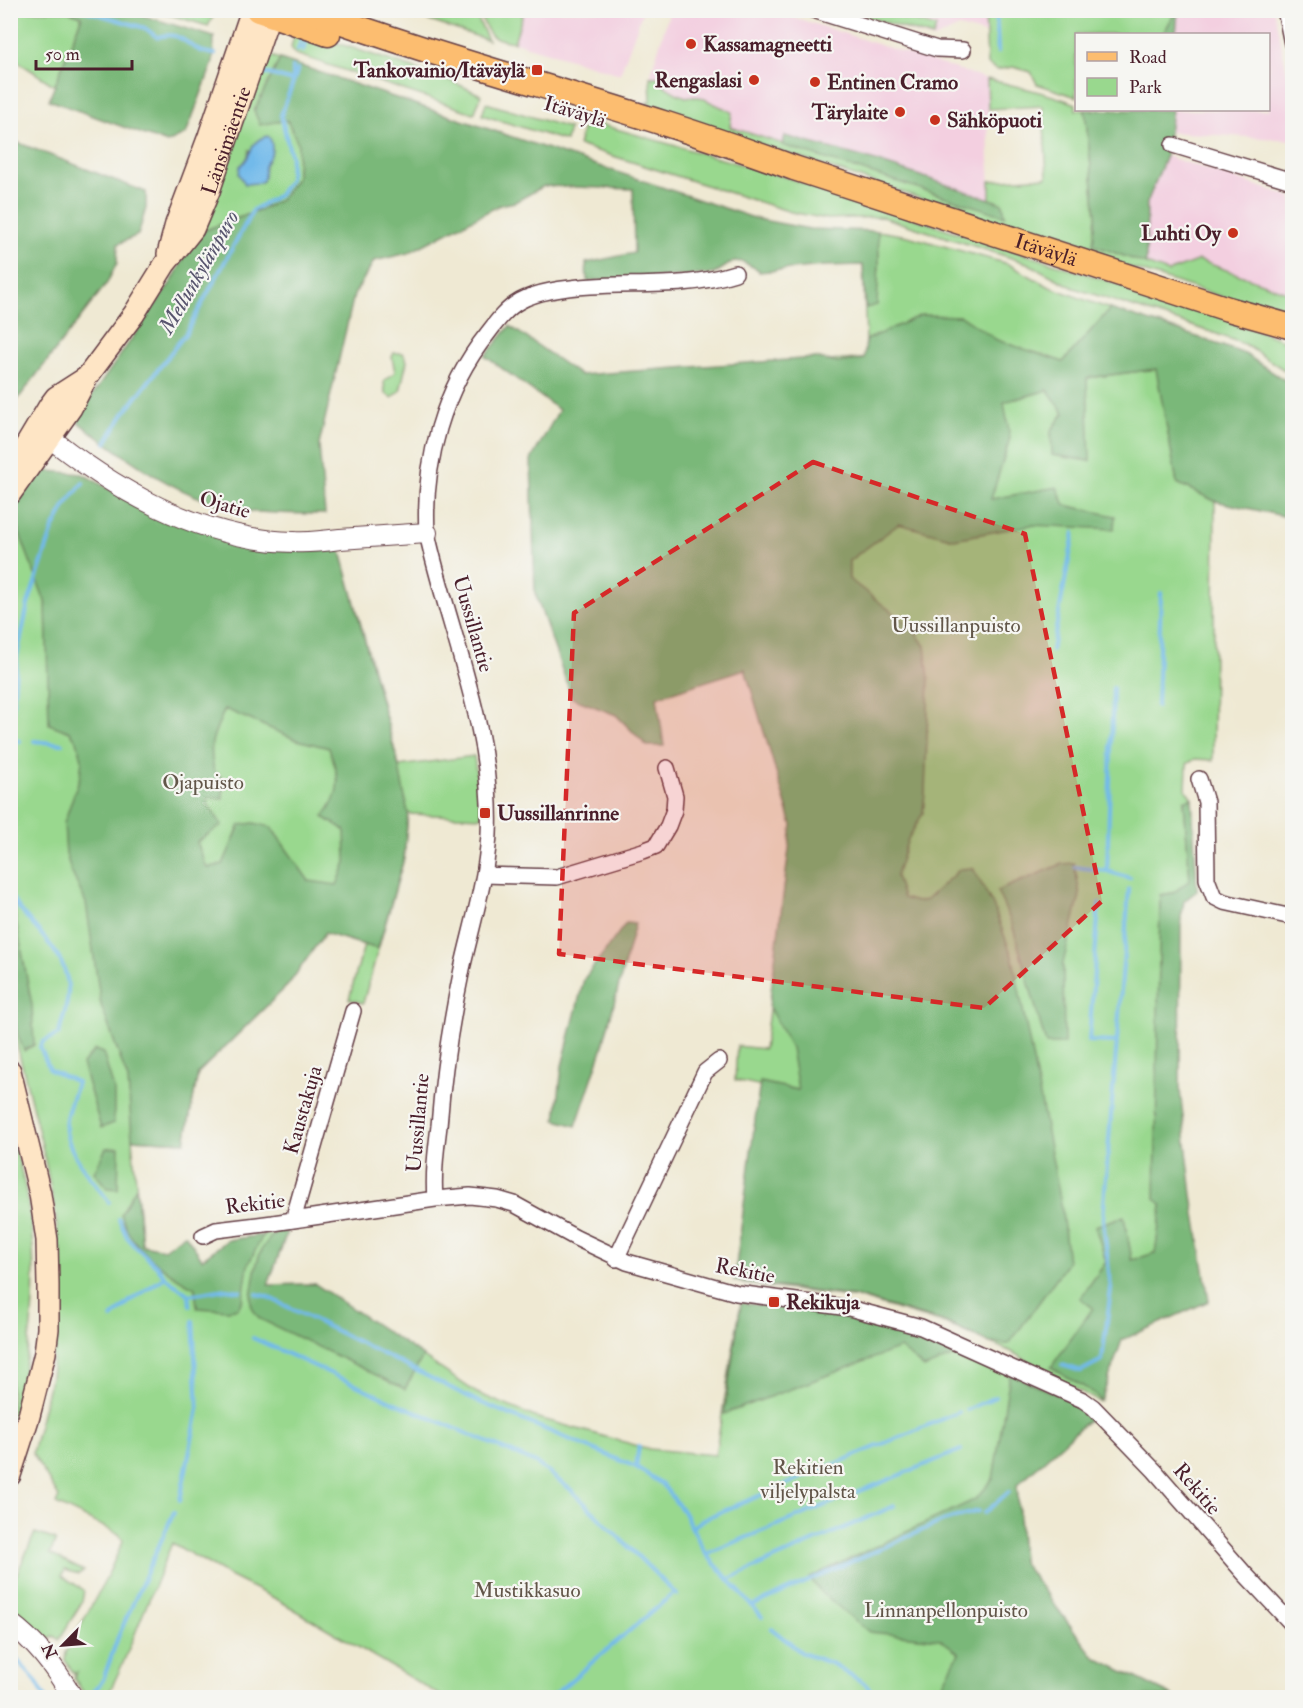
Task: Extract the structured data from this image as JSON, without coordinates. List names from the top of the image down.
{
  "streets": {
    "main road": ["Itäväylä", "Länsimäentie"],
    "street": [
      "Ojatie",
      "Uussillantie",
      "Kaustakuja",
      "Rekitie"
    ]
  },
  "crossings": [
    ["Itäväylä", "Länsimäentie"],
    ["Länsimäentie", "Ojatie"],
    ["Ojatie", "Uussillantie"],
    ["Uussillantie", "Rekitie"],
    ["Kaustakuja", "Rekitie"]
  ],
  "water": ["Mellunkylänpuro"],
  "parks": [
    "Uussillanpuisto",
    "Ojapuisto",
    "Rekitien viljelypalsta",
    "Mustikkasuo",
    "Linnanpellonpuisto"
  ],
  "places": {
    "other": [
      "Kassamagneetti",
      "Rengaslasi",
      "Entinen Cramo",
      "Tärylaite",
      "Sähköpuoti",
      "Luhti Oy"
    ],
    "transit": ["Tankovainio/Itäväylä", "Uussillanrinne", "Rekikuja"]
  },
  "legend": ["Road", "Park"],
  "scale_bar": "50 m",
  "north": "bottom left"
}
